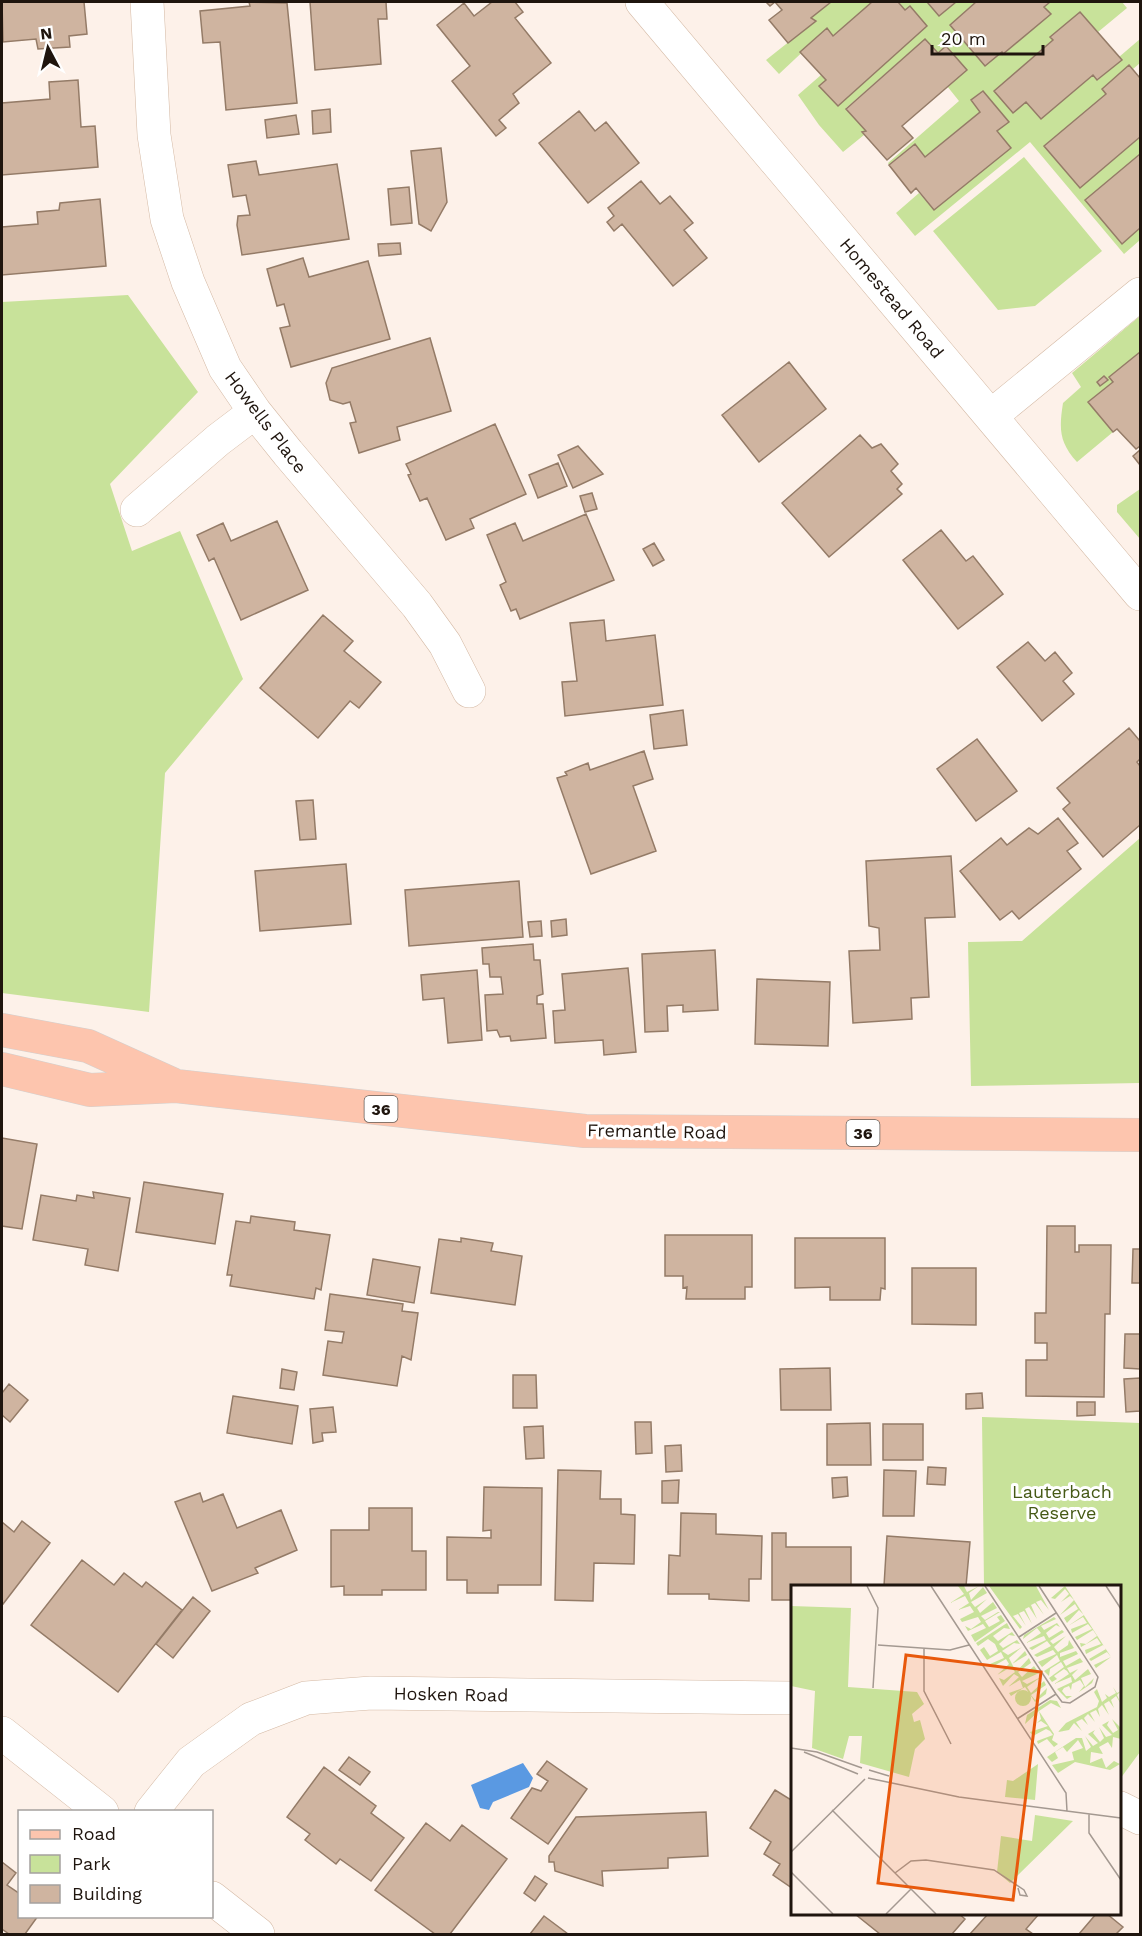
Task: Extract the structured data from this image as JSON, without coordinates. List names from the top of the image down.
{
  "streets": {
    "main road": ["36", "Fremantle Road"],
    "street": ["Homestead Road", "Howells Place", "Hosken Road"]
  },
  "parks": ["Lauterbach Reserve"],
  "legend": ["Road", "Park", "Building"],
  "scale_bar": "20 m",
  "north": "top"
}
